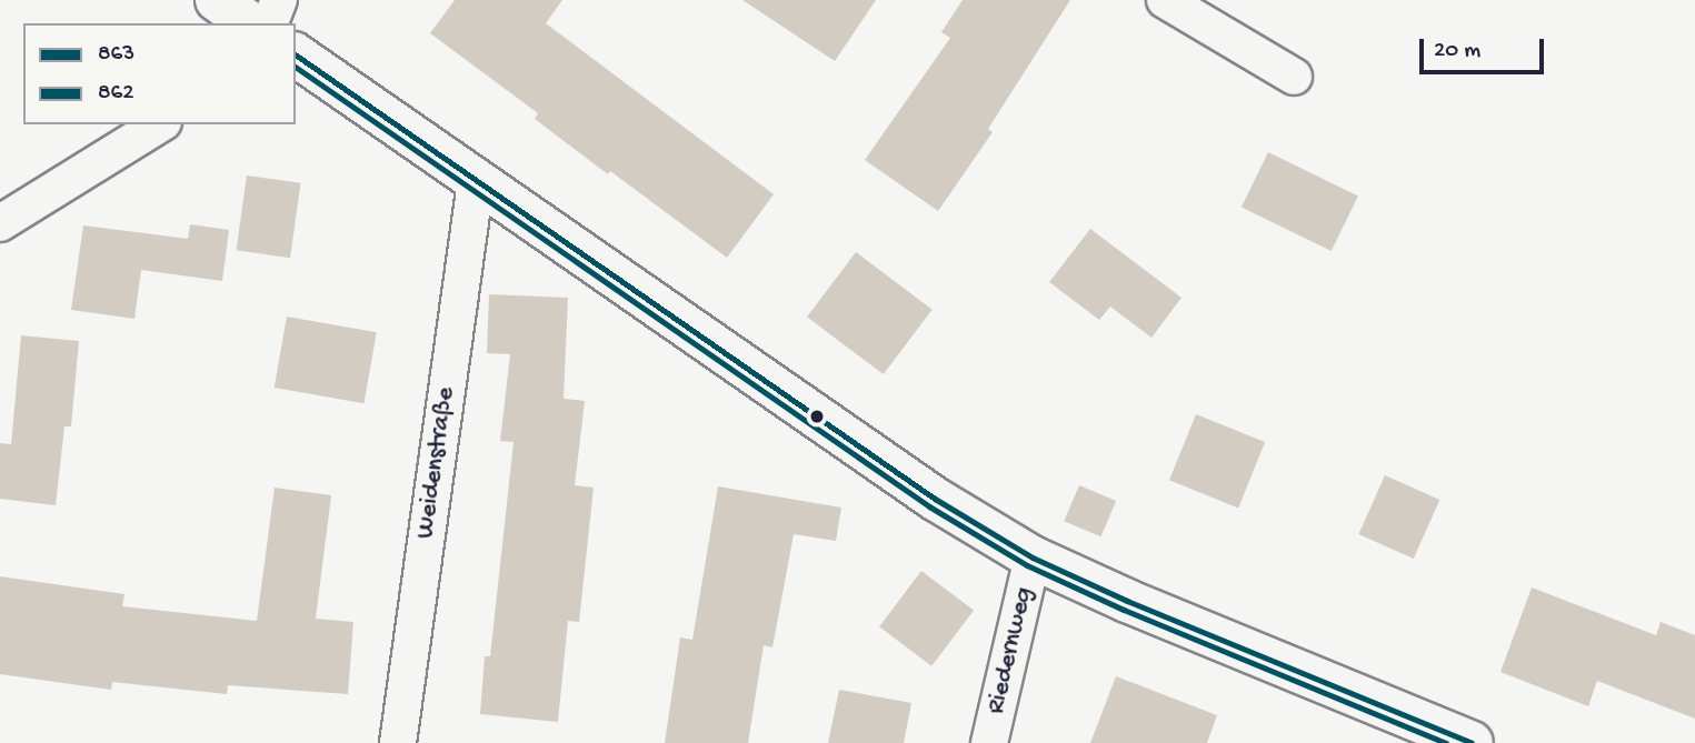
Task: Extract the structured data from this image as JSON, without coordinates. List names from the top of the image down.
{
  "streets": {
    "street": ["Weidenstraße", "Riedernweg"]
  },
  "lines": ["transit line 863", "transit line 862"],
  "legend": ["863", "862"],
  "scale_bar": "20 m"
}
